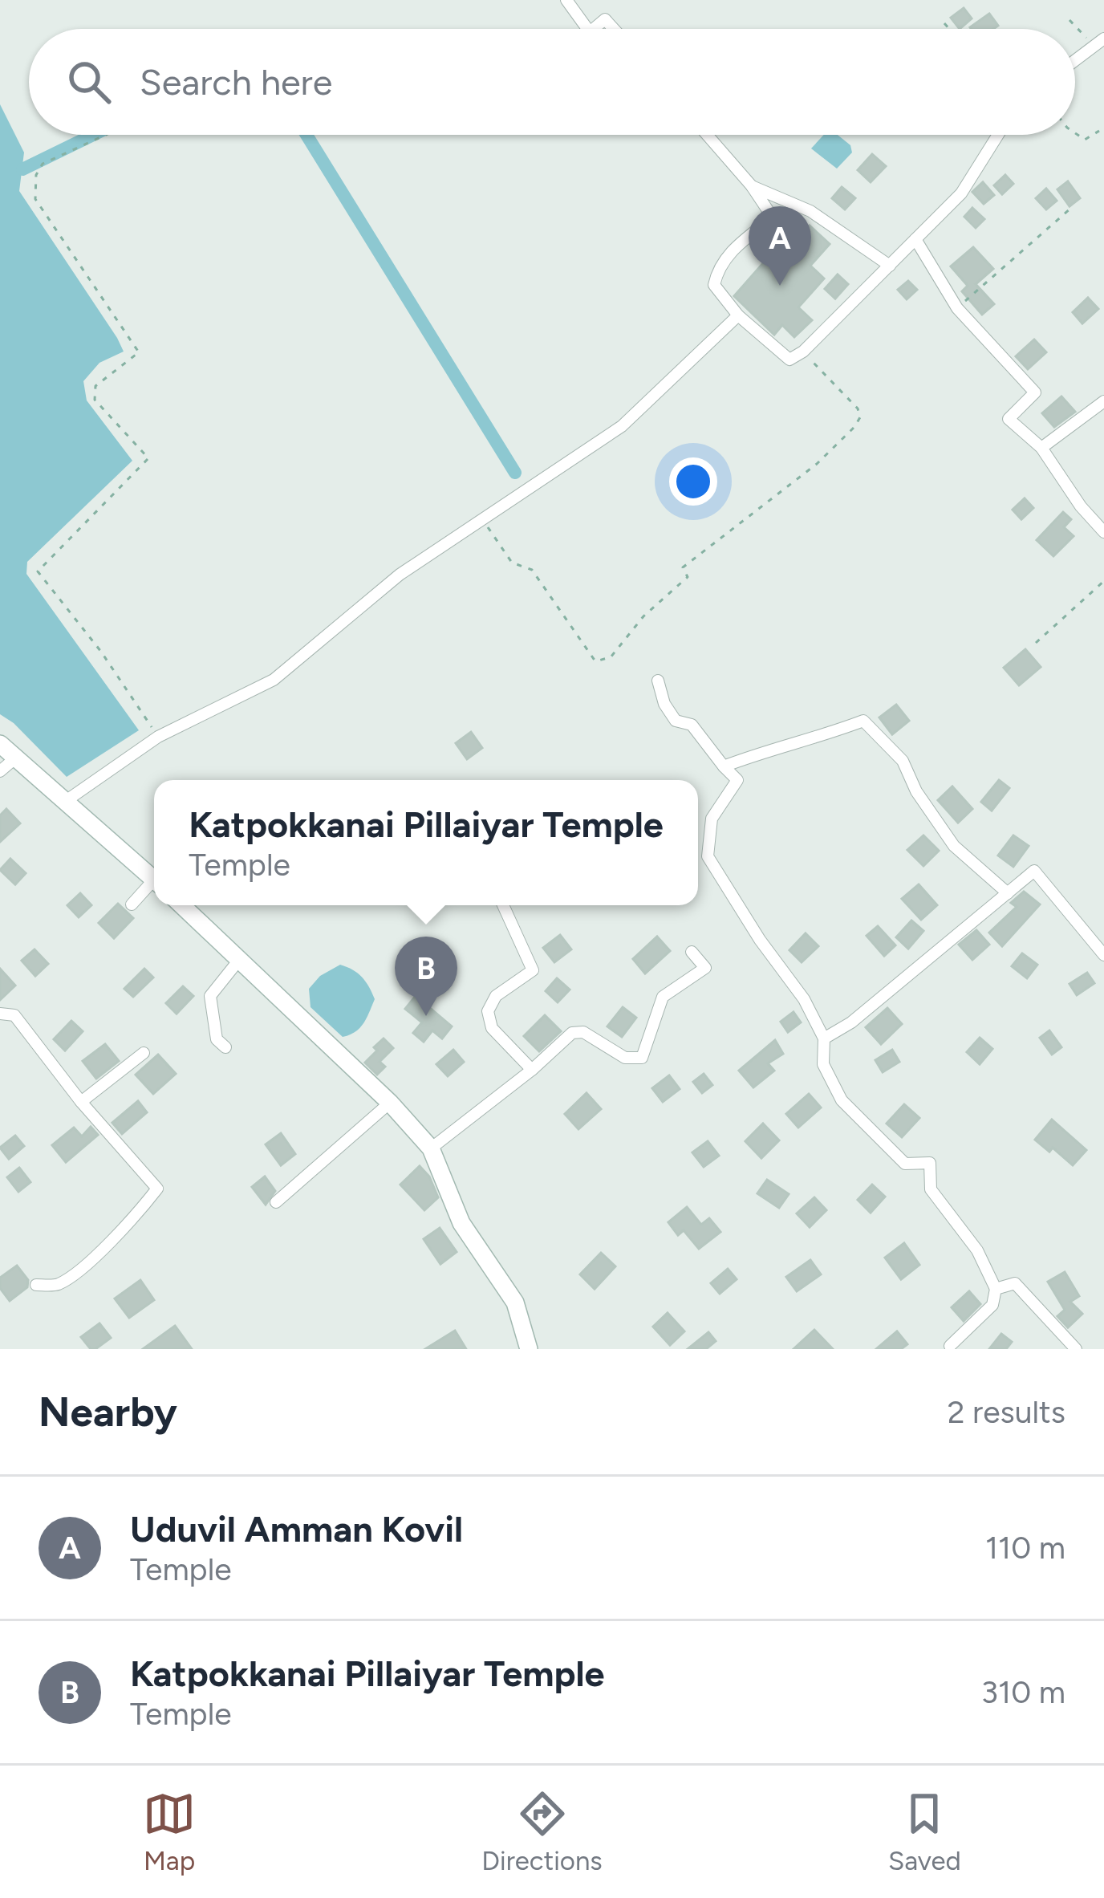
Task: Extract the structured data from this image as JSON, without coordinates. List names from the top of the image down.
{
  "page": {
    "search": "Search here",
    "pins": ["A", "B"],
    "popup": ["Katpokkanai Pillaiyar Temple", "Temple"],
    "heading": ["Nearby", "2 results"],
    "list": [
      {
        "mark": "A",
        "name": "Uduvil Amman Kovil",
        "note": "Temple",
        "value": "110 m"
      },
      {
        "mark": "B",
        "name": "Katpokkanai Pillaiyar Temple",
        "note": "Temple",
        "value": "310 m"
      }
    ],
    "nav": ["Map", "Directions", "Saved"]
  }
}
